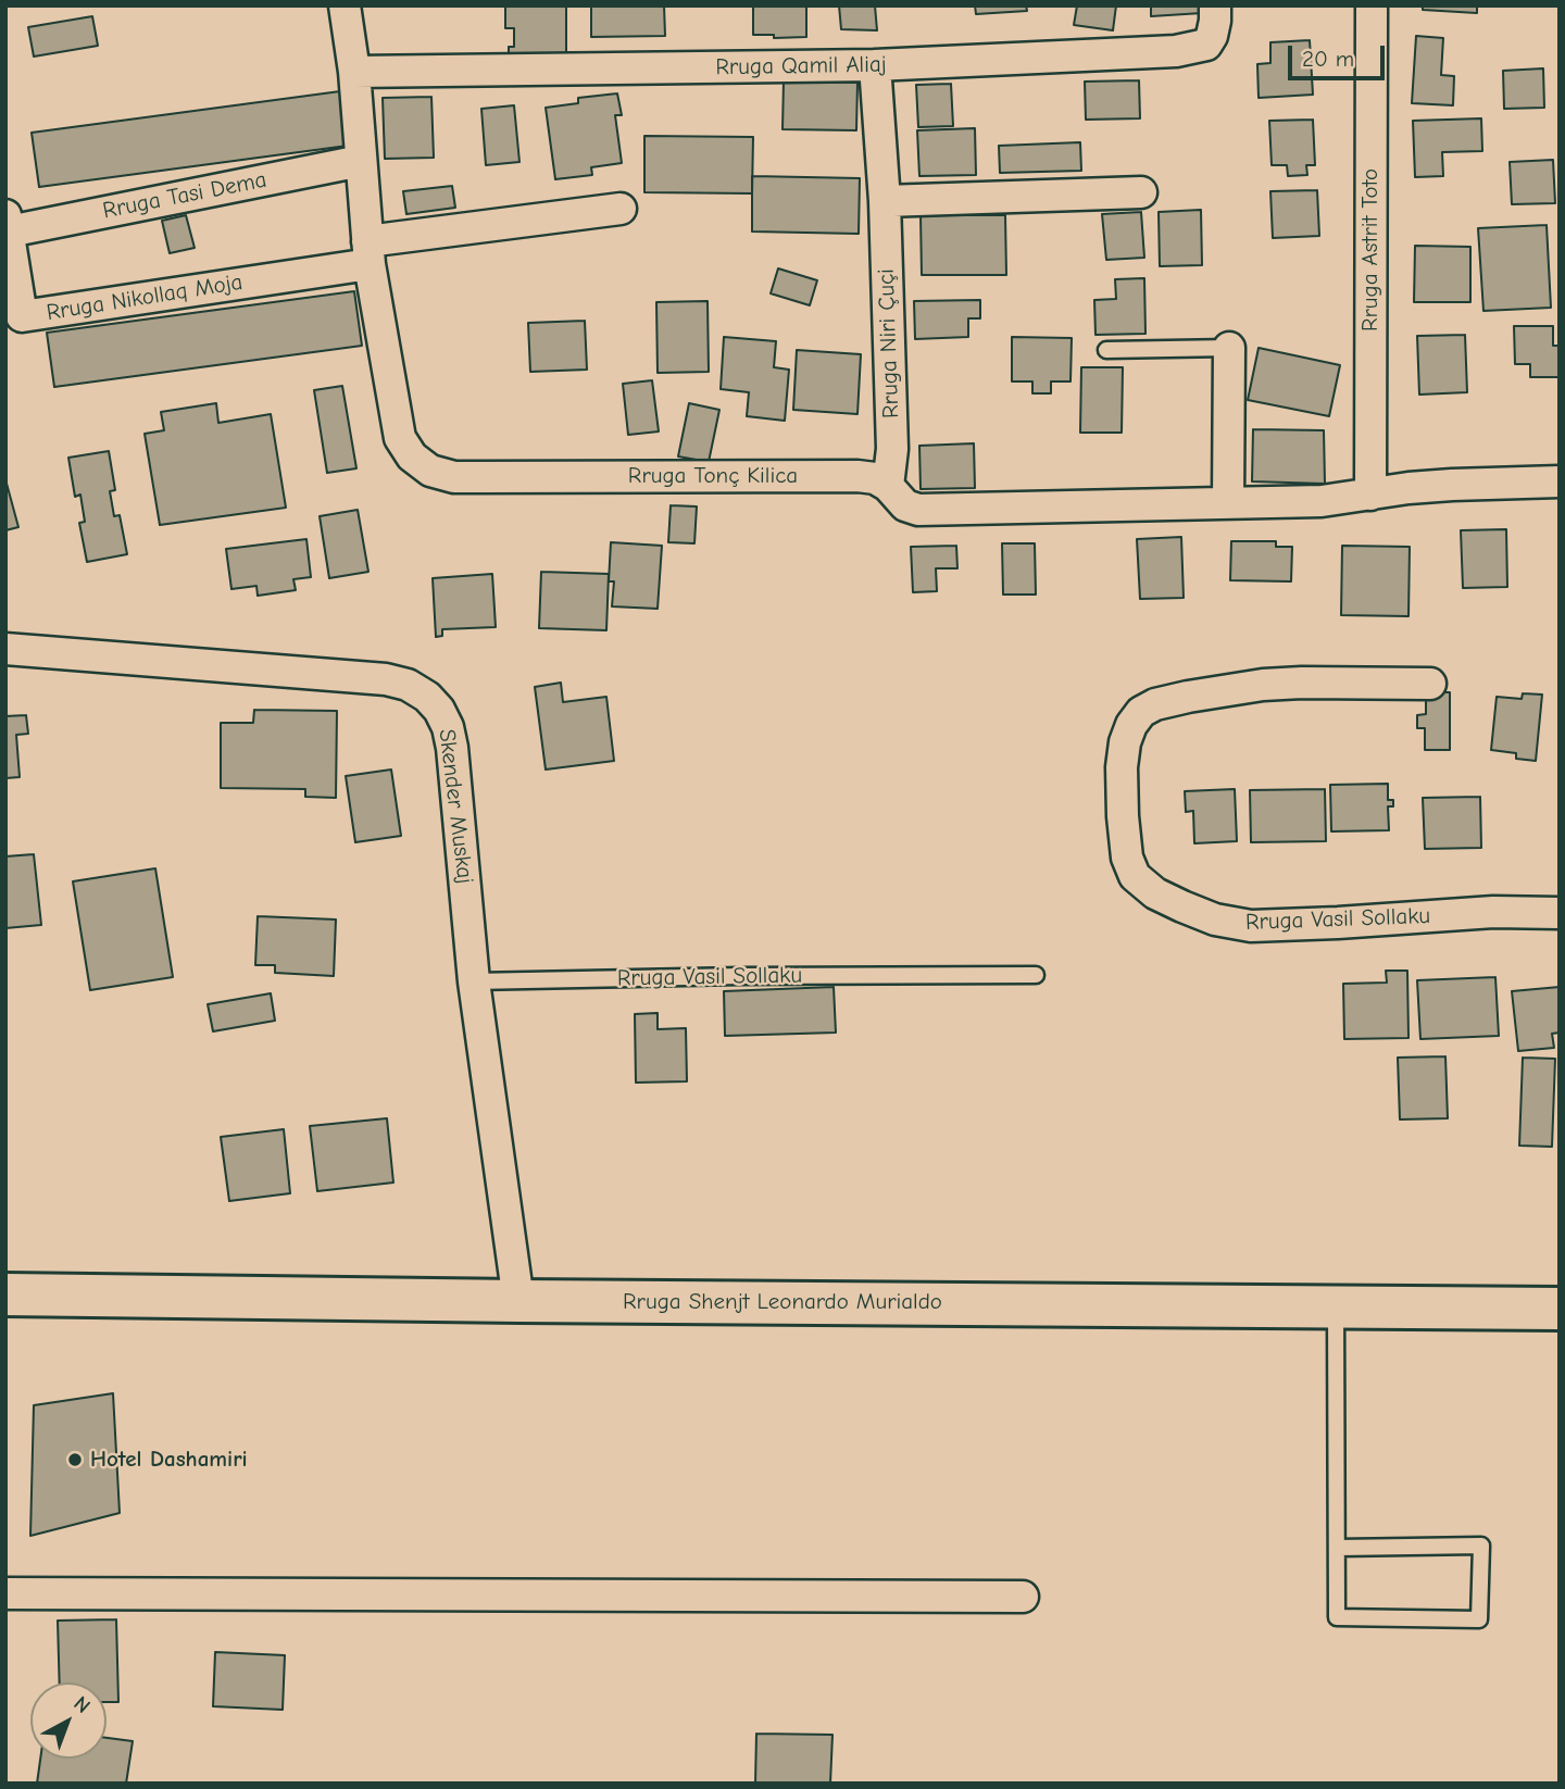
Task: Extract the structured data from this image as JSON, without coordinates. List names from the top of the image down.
{
  "streets": {
    "main road": ["Rruga Shenjt Leonardo Murialdo"],
    "street": [
      "Rruga Qamil Aliaj",
      "Rruga Tasi Dema",
      "Rruga Astrit Toto",
      "Rruga Nikollaq Moja",
      "Rruga Niri Çuçi",
      "Rruga Tonç Kilica",
      "Skender Muskaj",
      "Rruga Vasil Sollaku"
    ]
  },
  "crossings": [
    ["Rruga Qamil Aliaj", "Rruga Niri Çuçi"],
    ["Rruga Tasi Dema", "Rruga Nikollaq Moja"],
    ["Rruga Astrit Toto", "Rruga Tonç Kilica"],
    ["Rruga Nikollaq Moja", "Rruga Tonç Kilica"],
    ["Rruga Niri Çuçi", "Rruga Tonç Kilica"],
    ["Skender Muskaj", "Rruga Vasil Sollaku"],
    ["Skender Muskaj", "Rruga Shenjt Leonardo Murialdo"]
  ],
  "places": ["Hotel Dashamiri"],
  "scale_bar": "20 m",
  "north": "top right"
}
